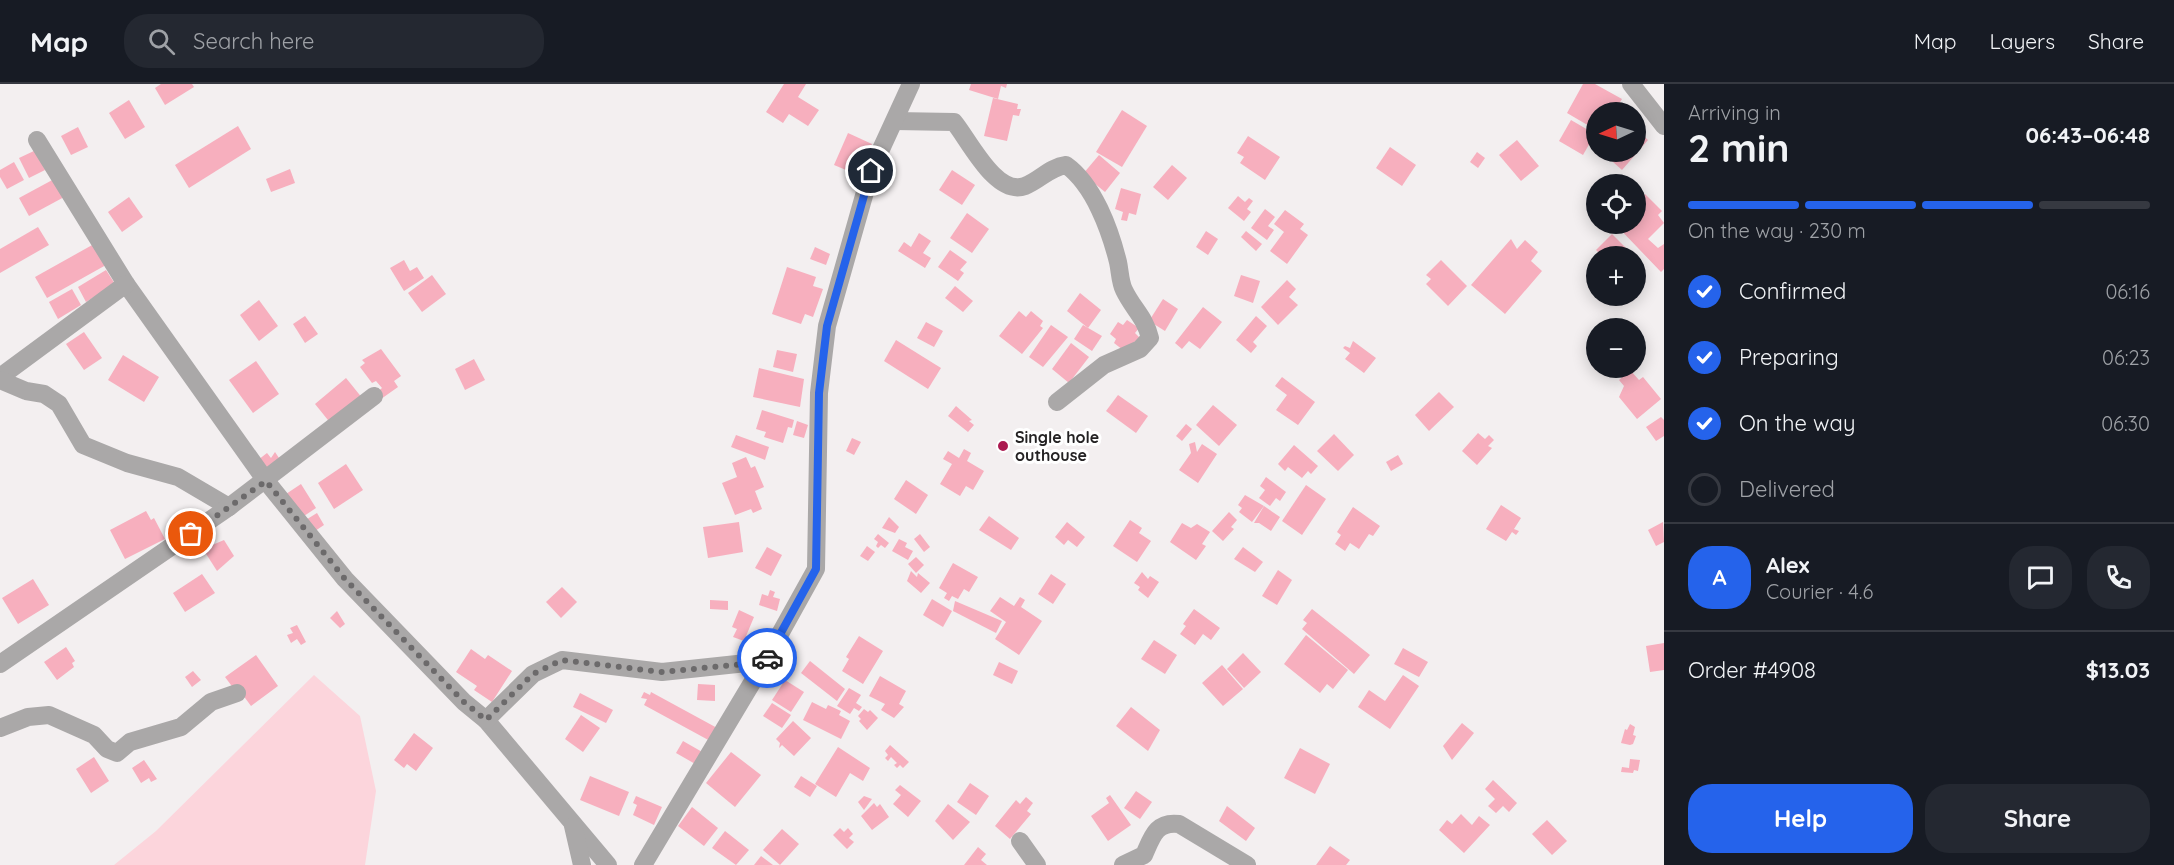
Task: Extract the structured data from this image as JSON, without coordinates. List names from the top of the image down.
{
  "places": ["Single hole outhouse"],
  "north": "left",
  "page": {
    "header": "Map",
    "search": "Search here",
    "nav": ["Map", "Layers", "Share"],
    "heading": ["2 min", "Arriving in", "06:43–06:48"],
    "panel": [
      "Alex",
      "Courier · 4.6",
      "Order #4908",
      "$13.03"
    ],
    "map_buttons": ["+", "−"],
    "bar": "On the way · 230 m",
    "list": [
      ["Confirmed", "06:16"],
      ["Preparing", "06:23"],
      ["On the way", "06:30"],
      "Delivered"
    ],
    "round": "A",
    "buttons": ["Help", "Share"]
  }
}
